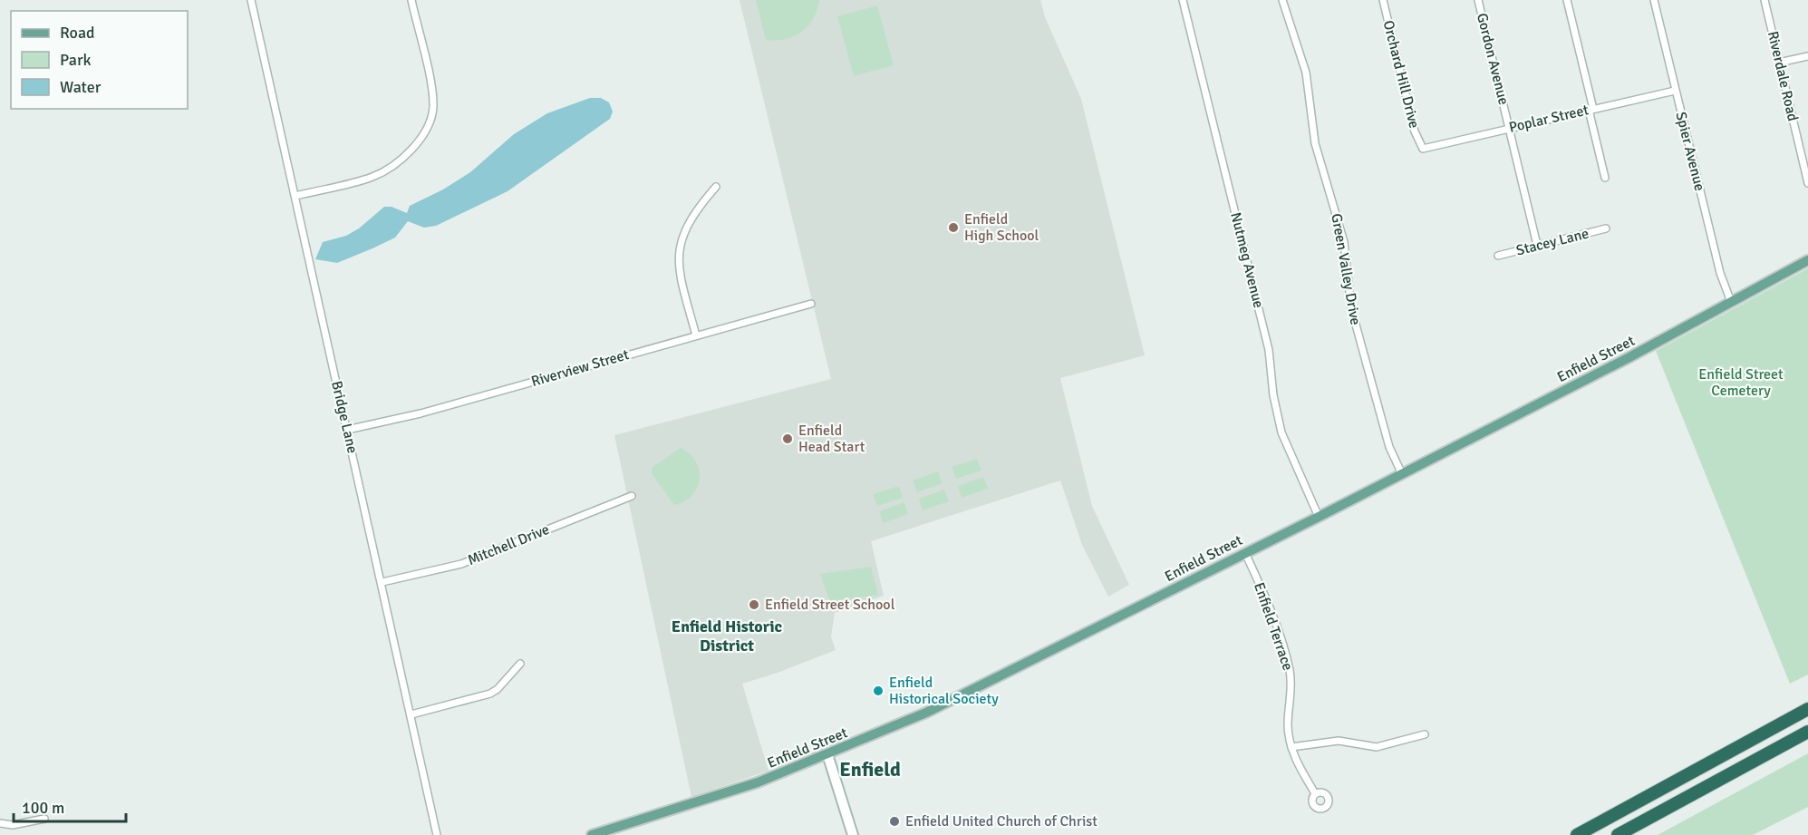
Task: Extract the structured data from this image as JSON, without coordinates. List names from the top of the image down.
{
  "streets": {
    "main road": ["Enfield Street"],
    "street": [
      "Gordon Avenue",
      "Orchard Hill Drive",
      "Riverdale Road",
      "Poplar Street",
      "Spier Avenue",
      "Stacey Lane",
      "Nutmeg Avenue",
      "Green Valley Drive",
      "Riverview Street",
      "Bridge Lane",
      "Mitchell Drive",
      "Enfield Terrace"
    ]
  },
  "crossings": [
    ["Gordon Avenue", "Poplar Street"],
    ["Gordon Avenue", "Stacey Lane"],
    ["Orchard Hill Drive", "Poplar Street"],
    ["Poplar Street", "Spier Avenue"],
    ["Spier Avenue", "Enfield Street"],
    ["Nutmeg Avenue", "Enfield Street"],
    ["Green Valley Drive", "Enfield Street"],
    ["Enfield Street", "Enfield Terrace"],
    ["Riverview Street", "Bridge Lane"],
    ["Bridge Lane", "Mitchell Drive"]
  ],
  "districts": ["Enfield Historic District", "Enfield"],
  "parks": ["Enfield Street Cemetery"],
  "places": [
    "Enfield High School",
    "Enfield Head Start",
    "Enfield Street School",
    "Enfield Historical Society",
    "Enfield United Church of Christ"
  ],
  "legend": ["Road", "Park", "Water"],
  "scale_bar": "100 m"
}
